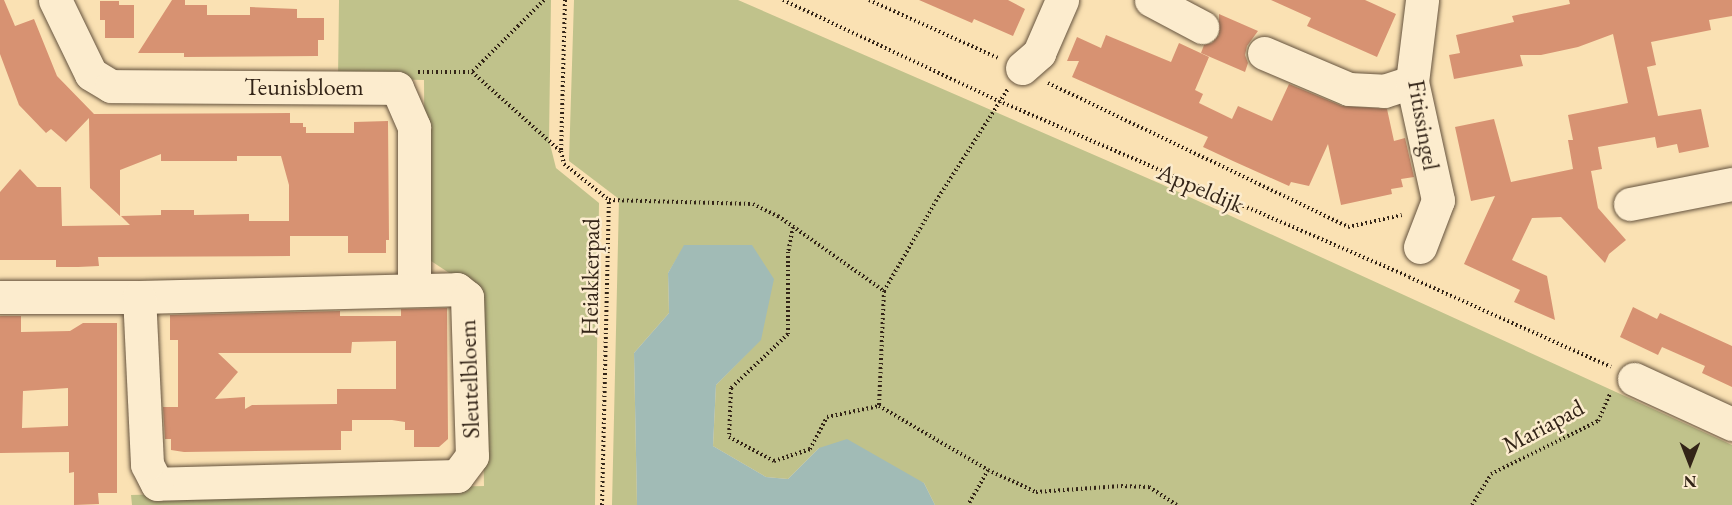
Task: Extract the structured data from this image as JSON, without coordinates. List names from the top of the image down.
{
  "streets": {
    "street": ["Teunisbloem", "Fitissingel", "Sleutelbloem"],
    "path": ["Appeldijk", "Heiakkerpad", "Mariapad"]
  },
  "crossings": [
    ["Teunisbloem", "Sleutelbloem"],
    ["Fitissingel", "Appeldijk"],
    ["Appeldijk", "Mariapad"]
  ],
  "north": "bottom"
}
